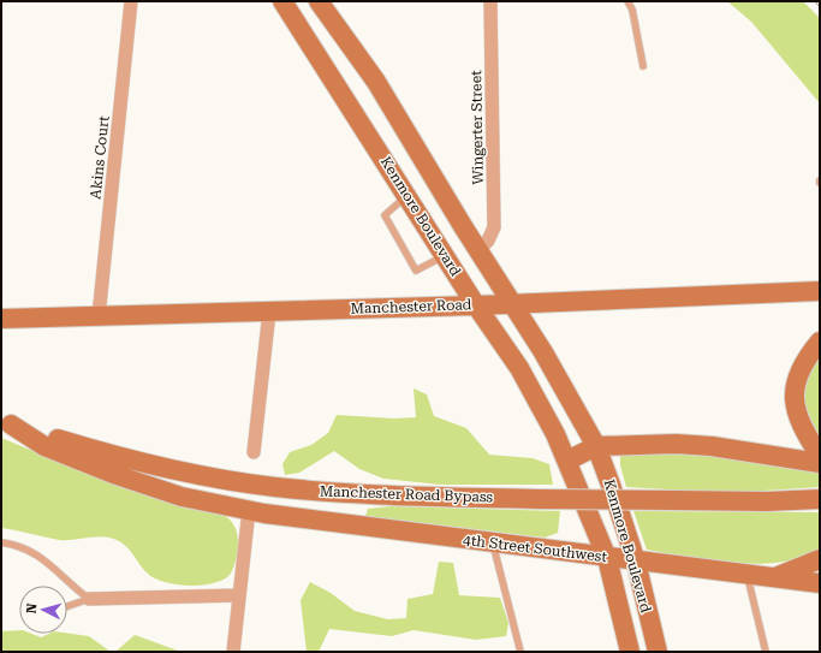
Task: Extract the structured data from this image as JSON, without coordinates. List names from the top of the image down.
{
  "streets": {
    "main road": [
      "Kenmore Boulevard",
      "Manchester Road",
      "Manchester Road Bypass",
      "4th Street Southwest"
    ],
    "street": ["Wingerter Street", "Akins Court"]
  },
  "crossings": [
    ["Wingerter Street", "Kenmore Boulevard"],
    ["Akins Court", "Manchester Road"],
    ["Kenmore Boulevard", "Manchester Road"],
    ["Kenmore Boulevard", "4th Street Southwest"],
    ["Manchester Road Bypass", "4th Street Southwest"]
  ],
  "north": "left"
}
